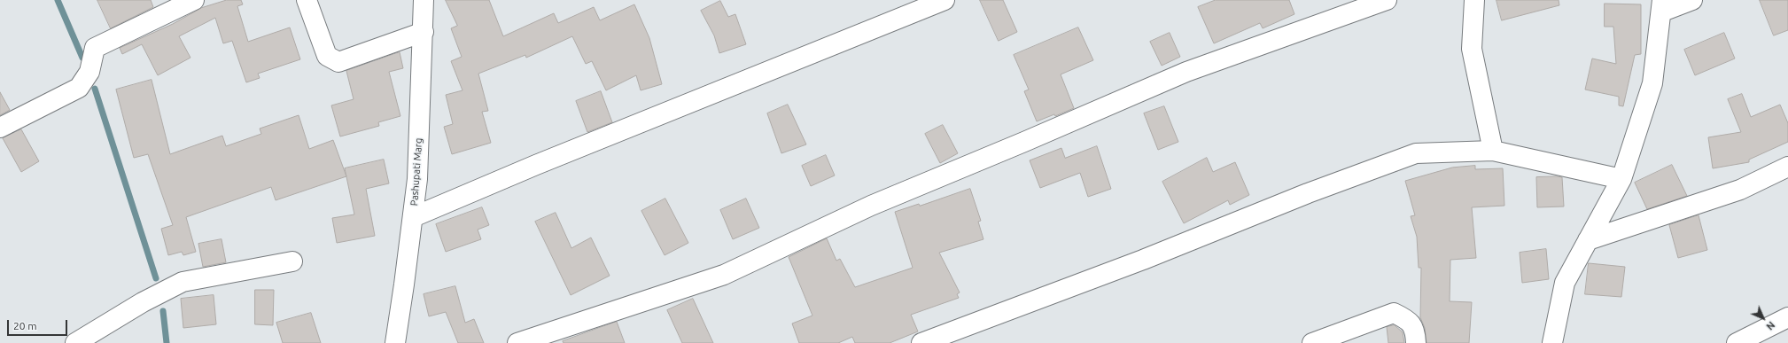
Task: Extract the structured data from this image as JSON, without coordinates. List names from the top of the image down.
{
  "streets": {
    "street": ["Pashupati Marg"]
  },
  "scale_bar": "20 m",
  "north": "bottom right"
}
